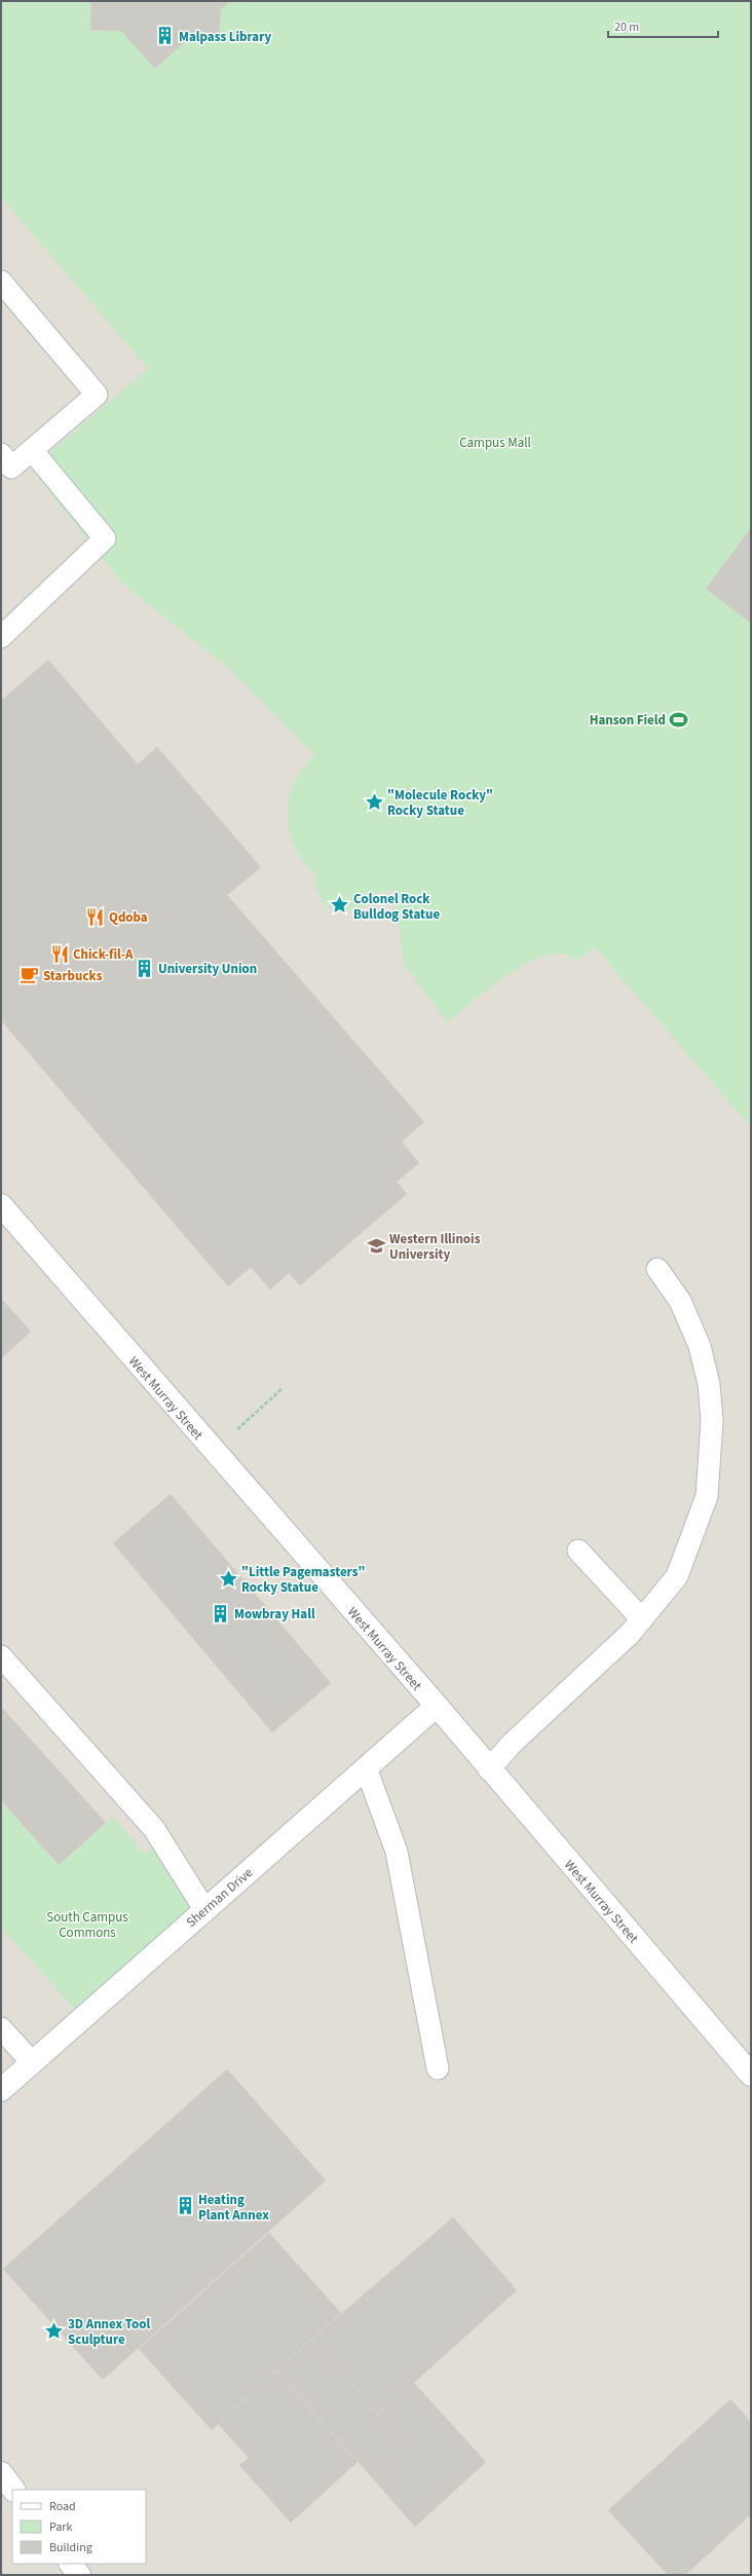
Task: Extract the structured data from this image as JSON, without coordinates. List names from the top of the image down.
{
  "streets": {
    "street": ["West Murray Street", "Sherman Drive"]
  },
  "crossings": [
    ["West Murray Street", "Sherman Drive"]
  ],
  "parks": ["Campus Mall", "South Campus Commons"],
  "places": {
    "building": [
      "Malpass Library",
      "University Union",
      "Mowbray Hall",
      "Heating Plant Annex"
    ],
    "sports": ["Hanson Field"],
    "place": [
      "\"Molecule Rocky\" Rocky Statue",
      "Colonel Rock Bulldog Statue",
      "\"Little Pagemasters\" Rocky Statue",
      "3D Annex Tool Sculpture"
    ],
    "restaurant": ["Qdoba", "Chick-fil-A"],
    "cafe": ["Starbucks"],
    "school or university": ["Western Illinois University"]
  },
  "legend": ["Road", "Park", "Building"],
  "scale_bar": "20 m"
}
